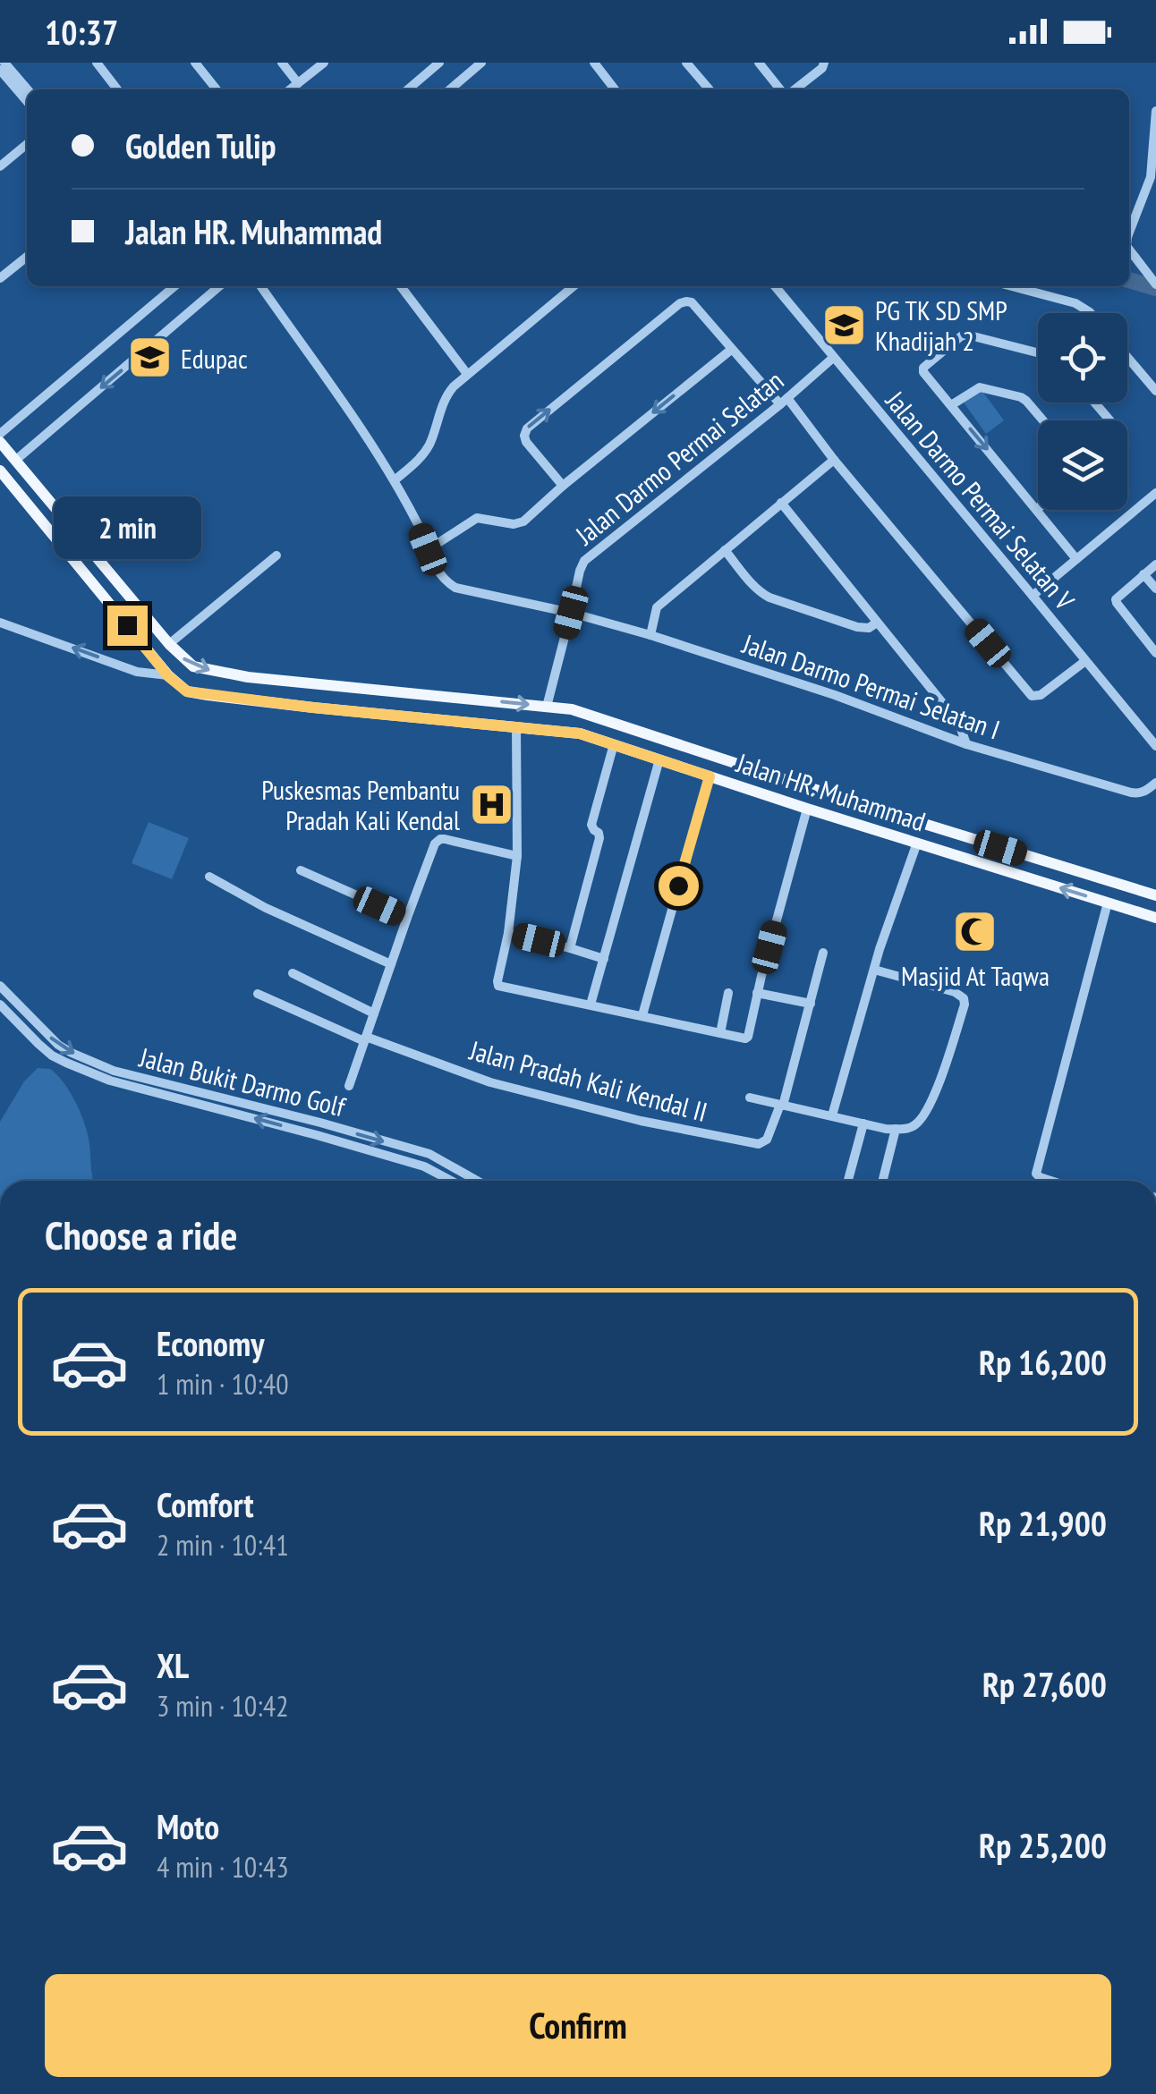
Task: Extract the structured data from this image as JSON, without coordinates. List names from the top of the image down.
{
  "streets": {
    "main road": ["Jalan HR. Muhammad"],
    "street": [
      "Jalan Darmo Permai Selatan",
      "Jalan Darmo Permai Selatan V",
      "Jalan Darmo Permai Selatan I",
      "Jalan Pradah Kali Kendal II",
      "Jalan Bukit Darmo Golf"
    ]
  },
  "crossings": [
    ["Jalan Darmo Permai Selatan", "Jalan Darmo Permai Selatan V"],
    ["Jalan Darmo Permai Selatan", "Jalan Darmo Permai Selatan I"],
    ["Jalan Darmo Permai Selatan", "Jalan HR. Muhammad"]
  ],
  "places": {
    "school or university": ["PG TK SD SMP Khadijah 2", "Edupac"],
    "hospital": ["Puskesmas Pembantu Pradah Kali Kendal"],
    "mosque": ["Masjid At Taqwa"]
  },
  "page": {
    "status": "10:37",
    "banner": ["Golden Tulip", "Jalan HR. Muhammad"],
    "bubble": "2 min",
    "heading": "Choose a ride",
    "list": [
      {
        "name": "Economy",
        "note": "1 min · 10:40",
        "value": "Rp 16,200"
      },
      {
        "name": "Comfort",
        "note": "2 min · 10:41",
        "value": "Rp 21,900"
      },
      {
        "name": "XL",
        "note": "3 min · 10:42",
        "value": "Rp 27,600"
      },
      {
        "name": "Moto",
        "note": "4 min · 10:43",
        "value": "Rp 25,200"
      }
    ],
    "buttons": "Confirm"
  }
}
